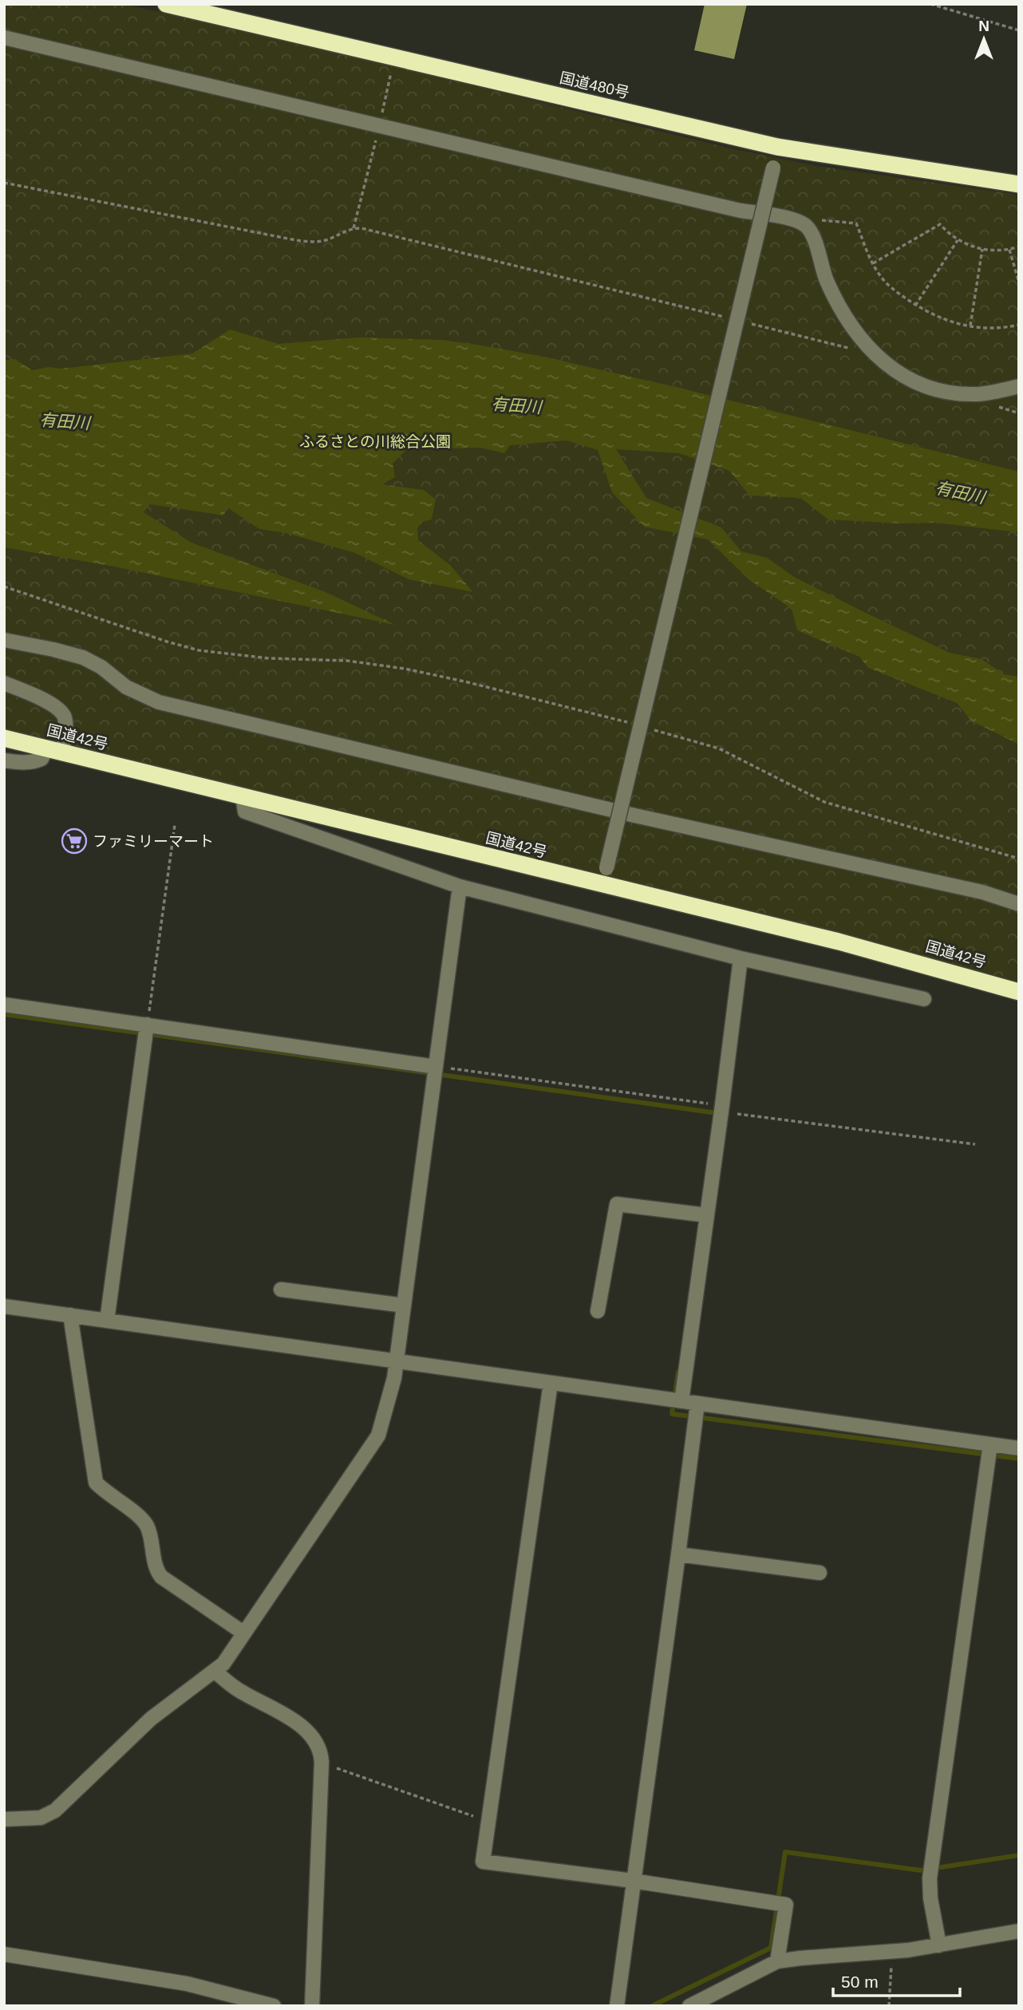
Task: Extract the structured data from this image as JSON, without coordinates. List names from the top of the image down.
{
  "streets": {
    "highway": ["国道480号", "国道42号"]
  },
  "water": ["有田川"],
  "parks": ["ふるさとの川総合公園"],
  "places": {
    "supermarket": ["ファミリーマート"]
  },
  "scale_bar": "50 m",
  "north": "top"
}
